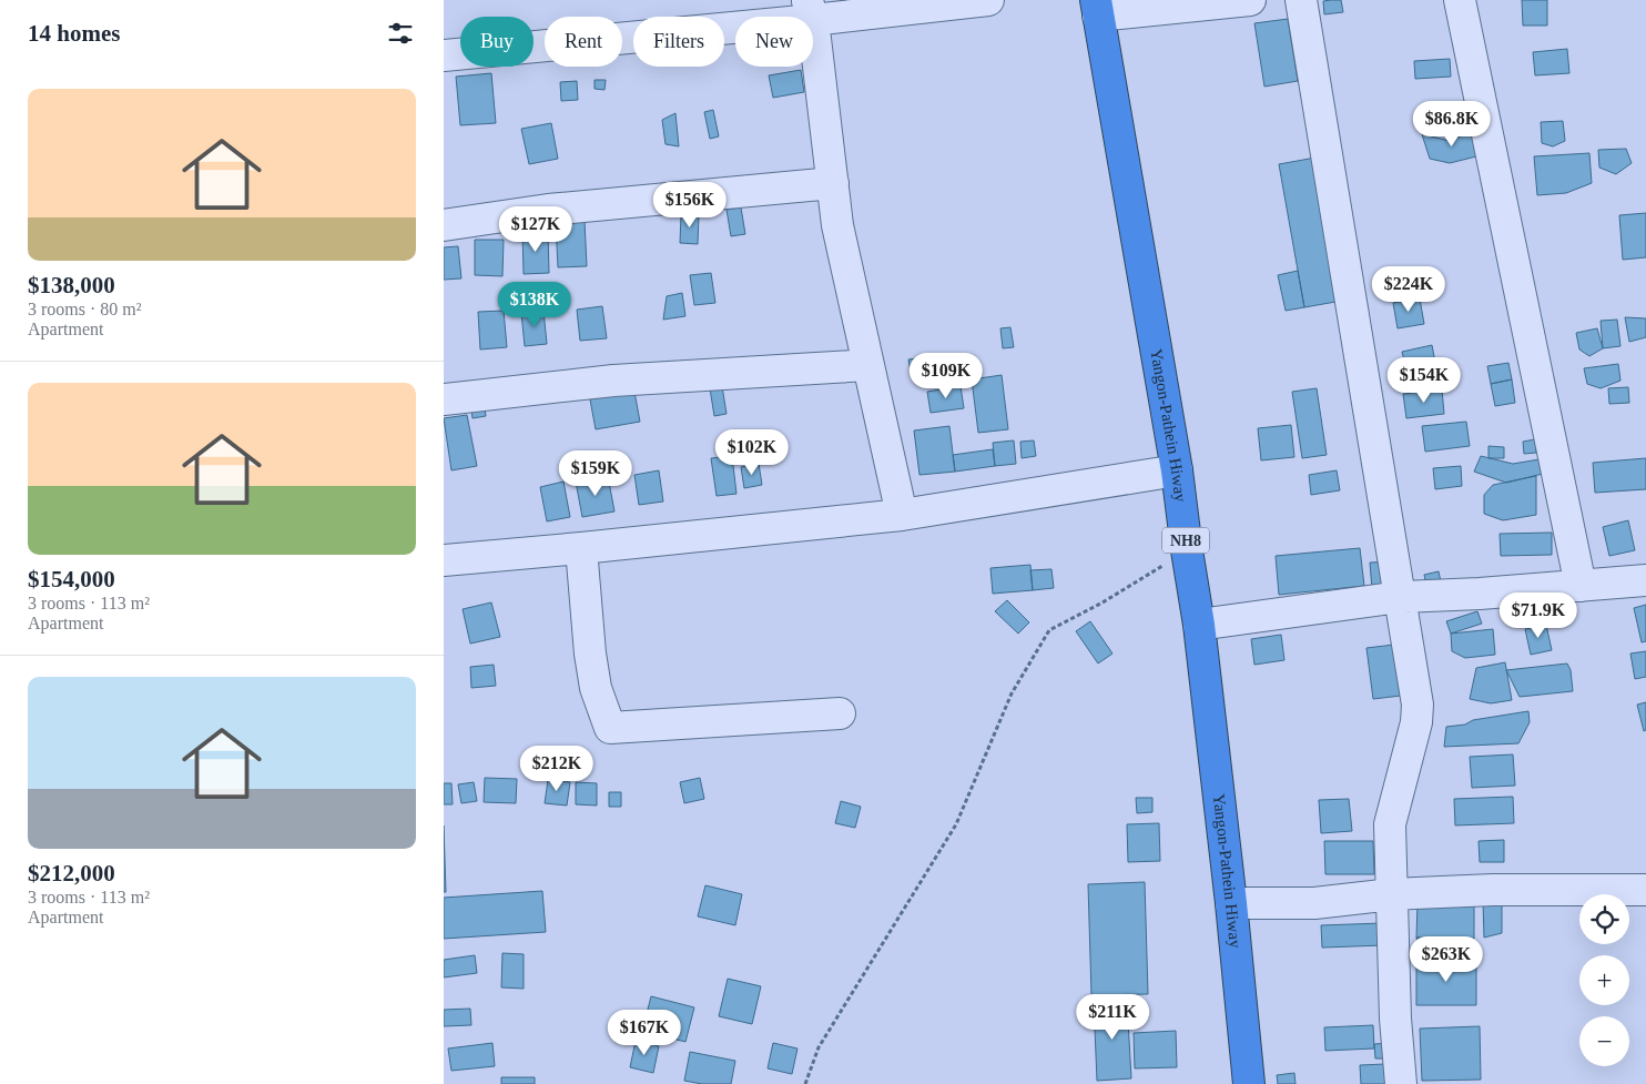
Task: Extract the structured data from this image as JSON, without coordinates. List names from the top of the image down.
{
  "streets": {
    "highway": ["Yangon-Pathein Hiway", "NH8"]
  },
  "page": {
    "heading": "14 homes",
    "chip": [
      "Buy",
      "Rent",
      "Filters",
      "New"
    ],
    "list": [
      {
        "name": "$138,000",
        "note": "3 rooms · 80 m² · Apartment"
      },
      {
        "name": "$154,000",
        "note": "3 rooms · 113 m² · Apartment"
      },
      {
        "name": "$212,000",
        "note": "3 rooms · 113 m² · Apartment"
      }
    ],
    "price": [
      "$86.8K",
      "$156K",
      "$127K",
      "$224K",
      "$138K",
      "$109K",
      "$154K",
      "$102K",
      "$159K",
      "$71.9K",
      "$212K",
      "$263K",
      "$211K",
      "$167K"
    ],
    "map_buttons": ["+", "−"]
  }
}
